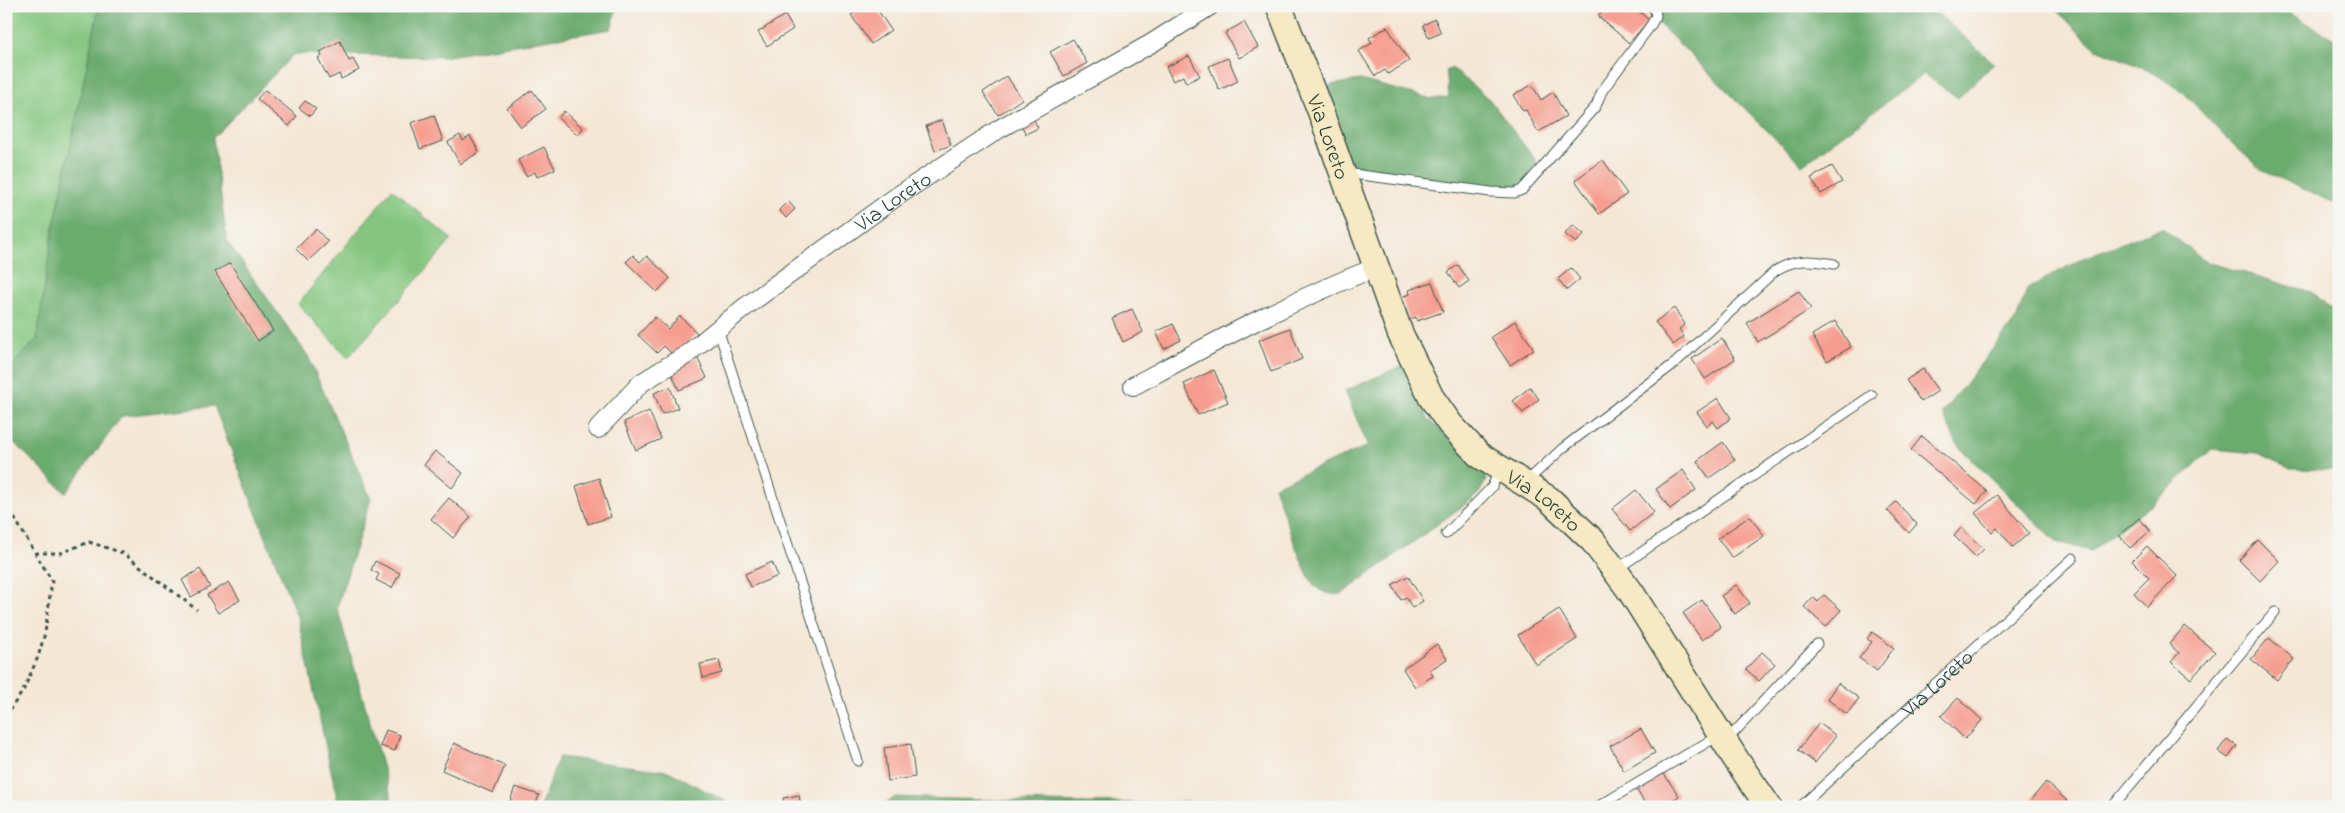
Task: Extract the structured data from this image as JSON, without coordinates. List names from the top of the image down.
{
  "streets": {
    "street": ["Via Loreto"]
  }
}
